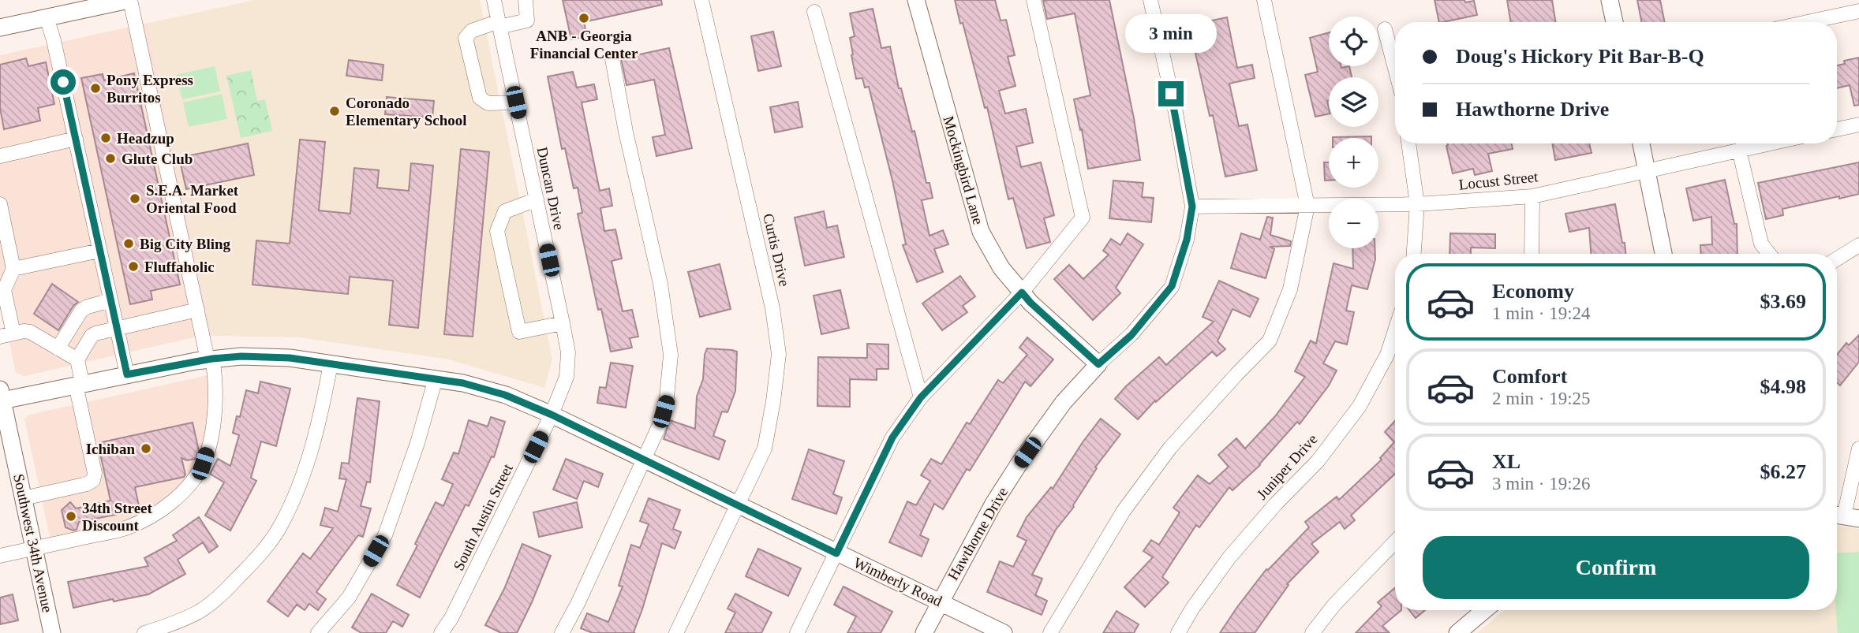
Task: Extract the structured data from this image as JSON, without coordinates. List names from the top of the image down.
{
  "streets": {
    "main road": [
      "Mockingbird Lane",
      "Hawthorne Drive",
      "Southwest 34th Avenue",
      "Wimberly Road"
    ],
    "street": [
      "Locust Street",
      "Duncan Drive",
      "Curtis Drive",
      "Juniper Drive",
      "South Austin Street"
    ]
  },
  "crossings": [
    ["Mockingbird Lane", "Hawthorne Drive"],
    ["Locust Street", "Hawthorne Drive"],
    ["Duncan Drive", "South Austin Street"],
    ["Duncan Drive", "Wimberly Road"],
    ["Curtis Drive", "Wimberly Road"],
    ["South Austin Street", "Wimberly Road"],
    ["Hawthorne Drive", "Wimberly Road"],
    ["Southwest 34th Avenue", "Wimberly Road"]
  ],
  "places": [
    "ANB - Georgia Financial Center",
    "Pony Express Burritos",
    "Coronado Elementary School",
    "Headzup",
    "Glute Club",
    "S.E.A. Market Oriental Food",
    "Big City Bling",
    "Fluffaholic",
    "Ichiban",
    "34th Street Discount"
  ],
  "page": {
    "bubble": "3 min",
    "map_buttons": ["+", "−"],
    "banner": ["Doug's Hickory Pit Bar-B-Q", "Hawthorne Drive"],
    "list": [
      {
        "name": "Economy",
        "note": "1 min · 19:24",
        "value": "$3.69"
      },
      {
        "name": "Comfort",
        "note": "2 min · 19:25",
        "value": "$4.98"
      },
      {
        "name": "XL",
        "note": "3 min · 19:26",
        "value": "$6.27"
      }
    ],
    "buttons": "Confirm"
  }
}
